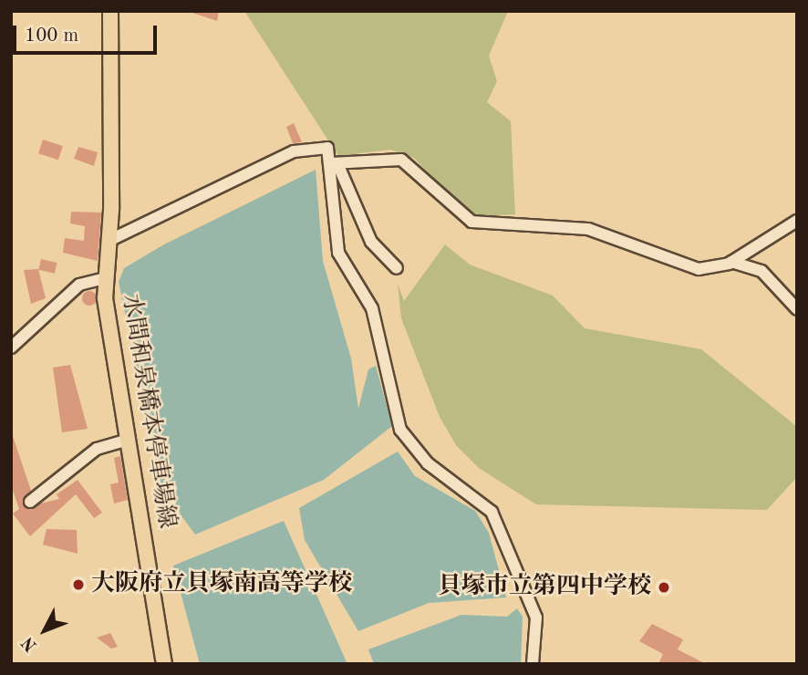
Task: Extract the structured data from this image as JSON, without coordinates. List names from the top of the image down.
{
  "streets": {
    "main road": ["水間和泉橋本停車場線"]
  },
  "places": ["大阪府立貝塚南高等学校", "貝塚市立第四中学校"],
  "scale_bar": "100 m",
  "north": "bottom left"
}
